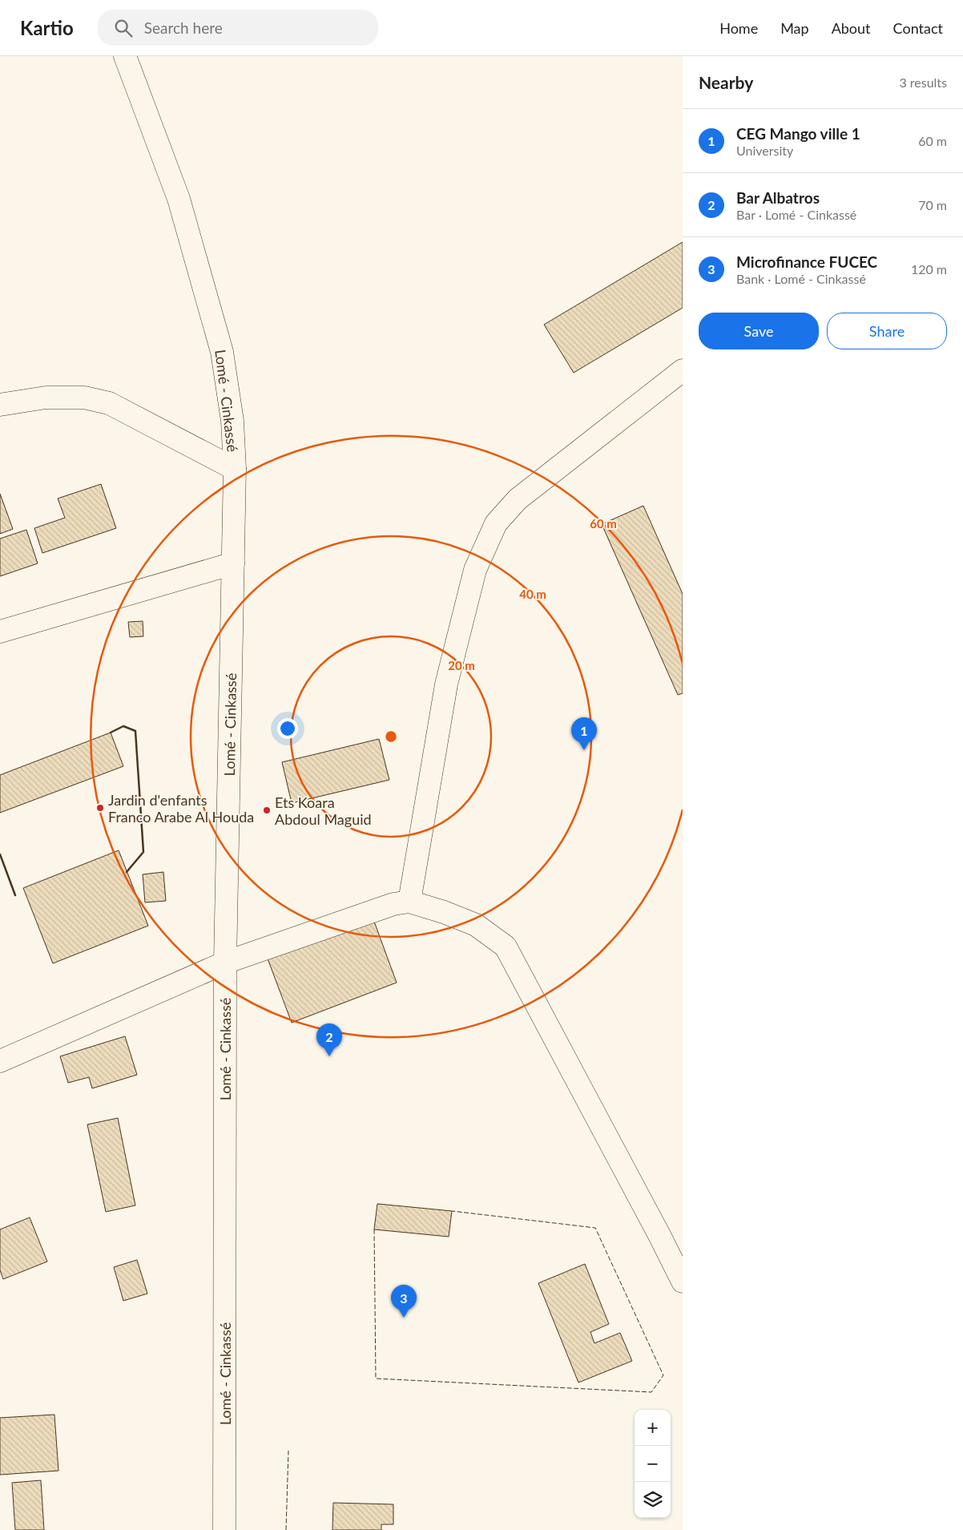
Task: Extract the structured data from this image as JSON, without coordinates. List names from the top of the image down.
{
  "streets": {
    "main road": ["Lomé - Cinkassé"]
  },
  "places": ["Jardin d'enfants Franco Arabe Al Houda", "Ets Koara Abdoul Maguid"],
  "page": {
    "header": "Kartio",
    "search": "Search here",
    "nav": [
      "Home",
      "Map",
      "About",
      "Contact"
    ],
    "heading": ["Nearby", "3 results"],
    "list": [
      {
        "mark": "1",
        "name": "CEG Mango ville 1",
        "note": "University",
        "value": "60 m"
      },
      {
        "mark": "2",
        "name": "Bar Albatros",
        "note": "Bar · Lomé - Cinkassé",
        "value": "70 m"
      },
      {
        "mark": "3",
        "name": "Microfinance FUCEC",
        "note": "Bank · Lomé - Cinkassé",
        "value": "120 m"
      }
    ],
    "buttons": ["Save", "Share"],
    "pins": ["1", "2", "3"],
    "map_buttons": ["+", "−"]
  },
  "rings": ["60 m", "40 m", "20 m"]
}
